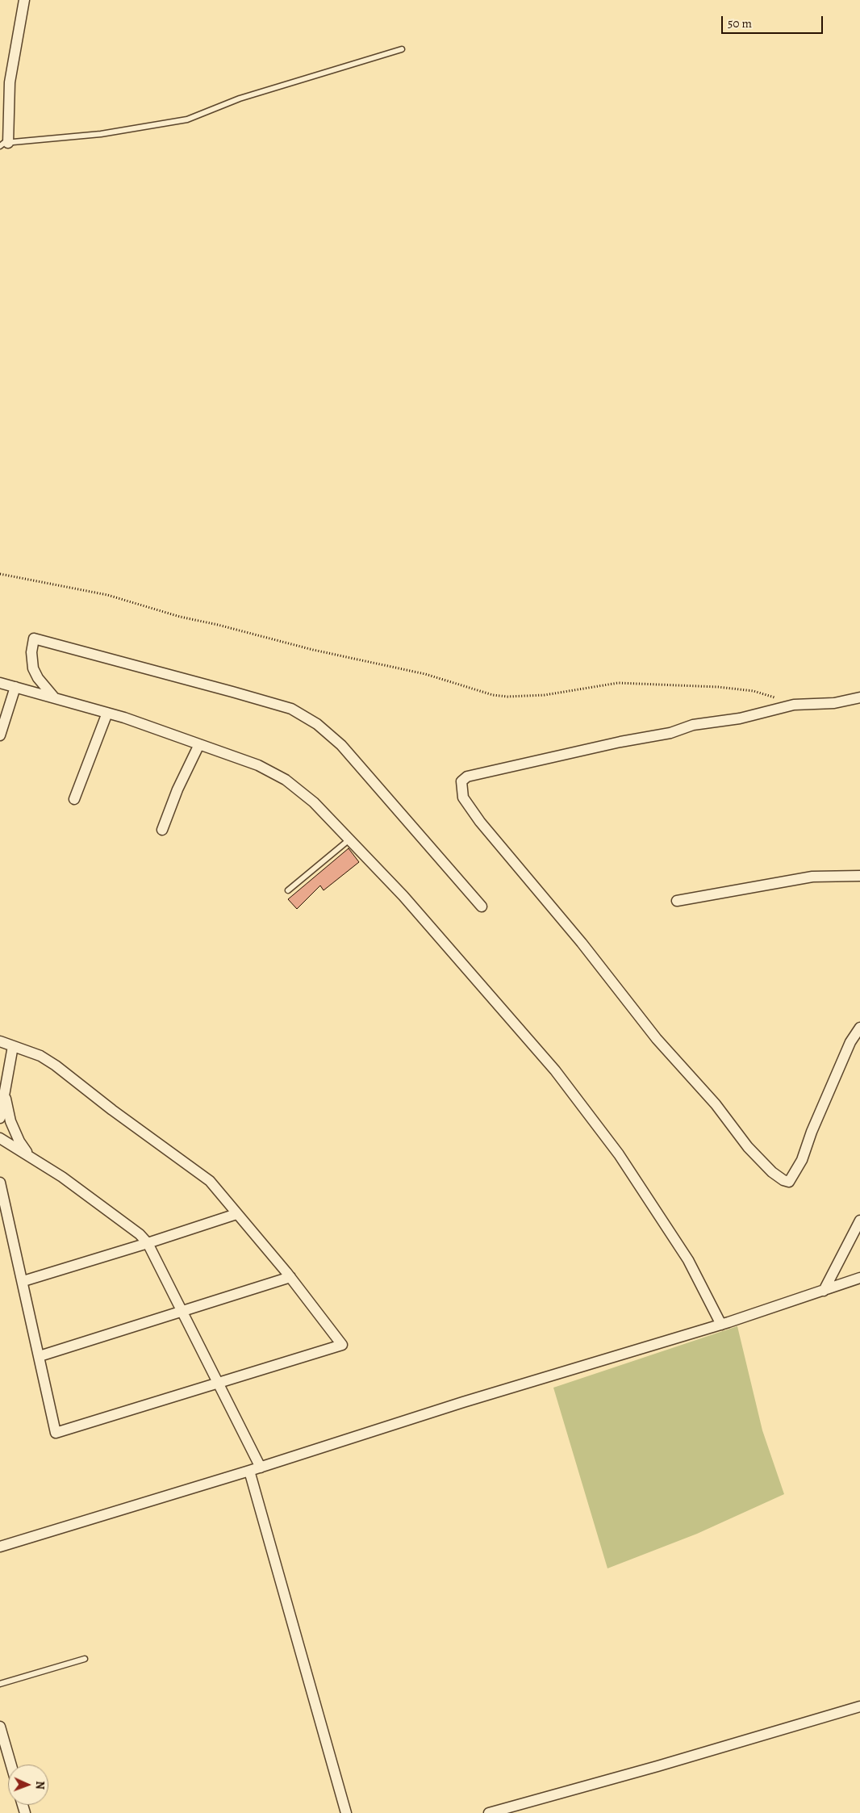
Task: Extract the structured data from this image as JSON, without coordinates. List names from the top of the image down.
{
  "scale_bar": "50 m",
  "north": "right"
}
